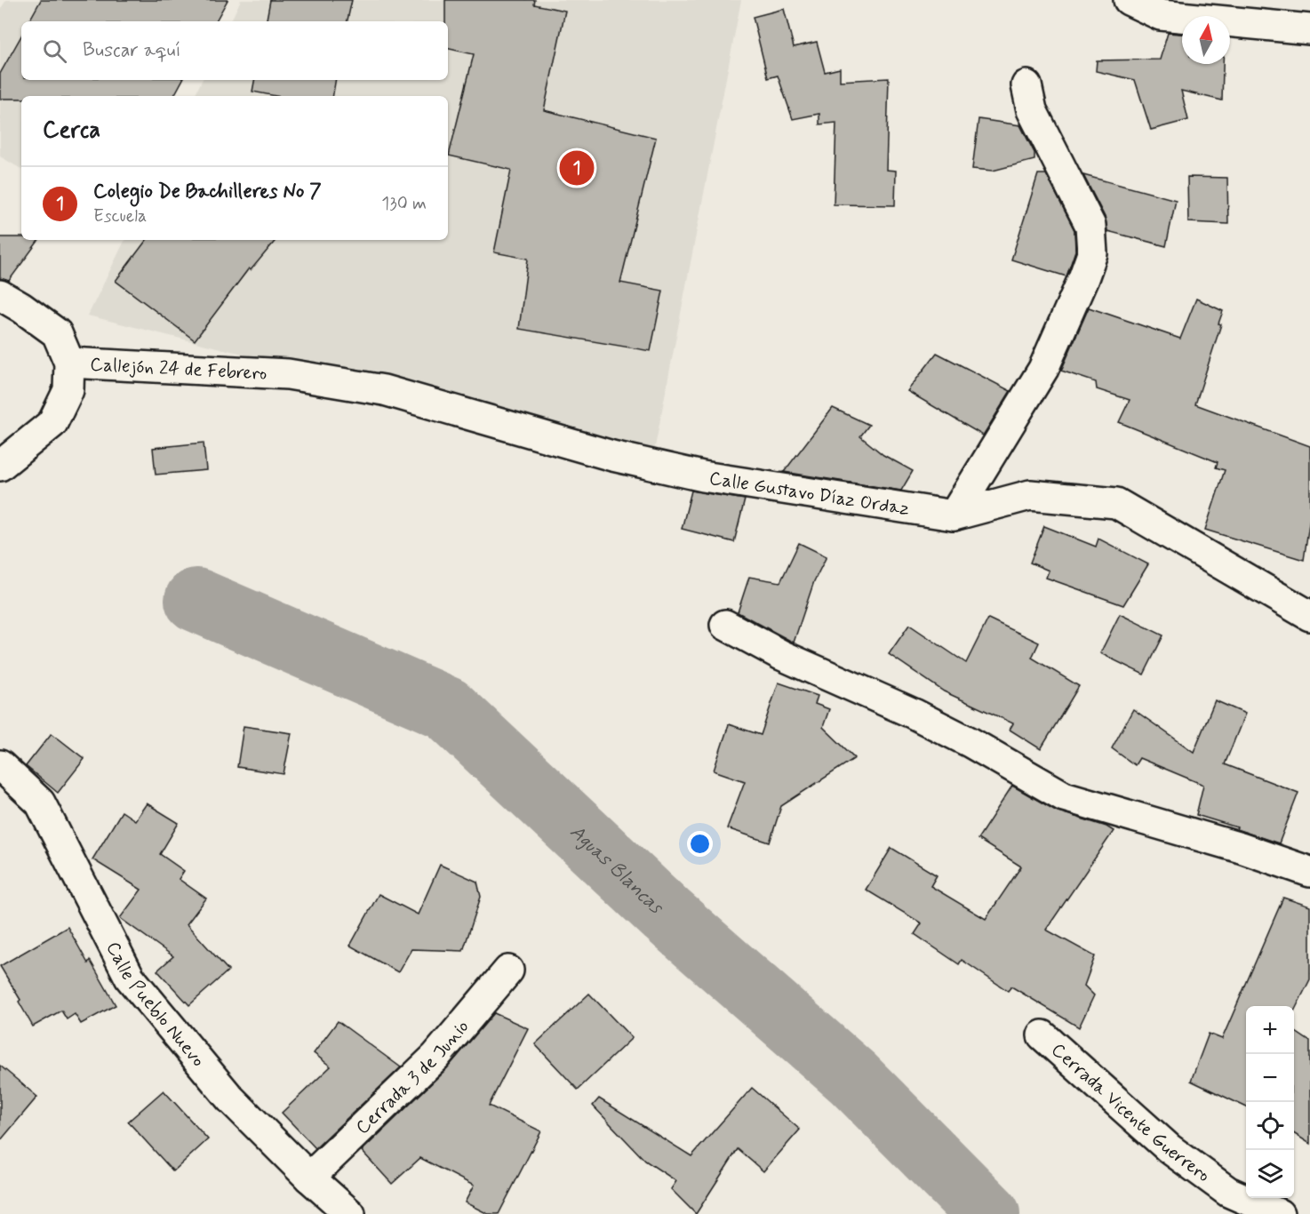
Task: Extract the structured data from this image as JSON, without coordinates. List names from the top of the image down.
{
  "streets": {
    "street": [
      "Callejón 24 de Febrero",
      "Calle Gustavo Díaz Ordaz",
      "Calle Pueblo Nuevo",
      "Cerrada 3 de Junio",
      "Cerrada Vicente Guerrero"
    ]
  },
  "crossings": [
    ["Callejón 24 de Febrero", "Calle Gustavo Díaz Ordaz"],
    ["Calle Pueblo Nuevo", "Cerrada 3 de Junio"]
  ],
  "water": ["Aguas Blancas"],
  "north": "top",
  "page": {
    "search": "Buscar aquí",
    "heading": "Cerca",
    "pins": "1",
    "list": [
      {
        "mark": "1",
        "name": "Colegio De Bachilleres No 7",
        "note": "Escuela",
        "value": "130 m"
      }
    ],
    "map_buttons": ["+", "−"]
  }
}
